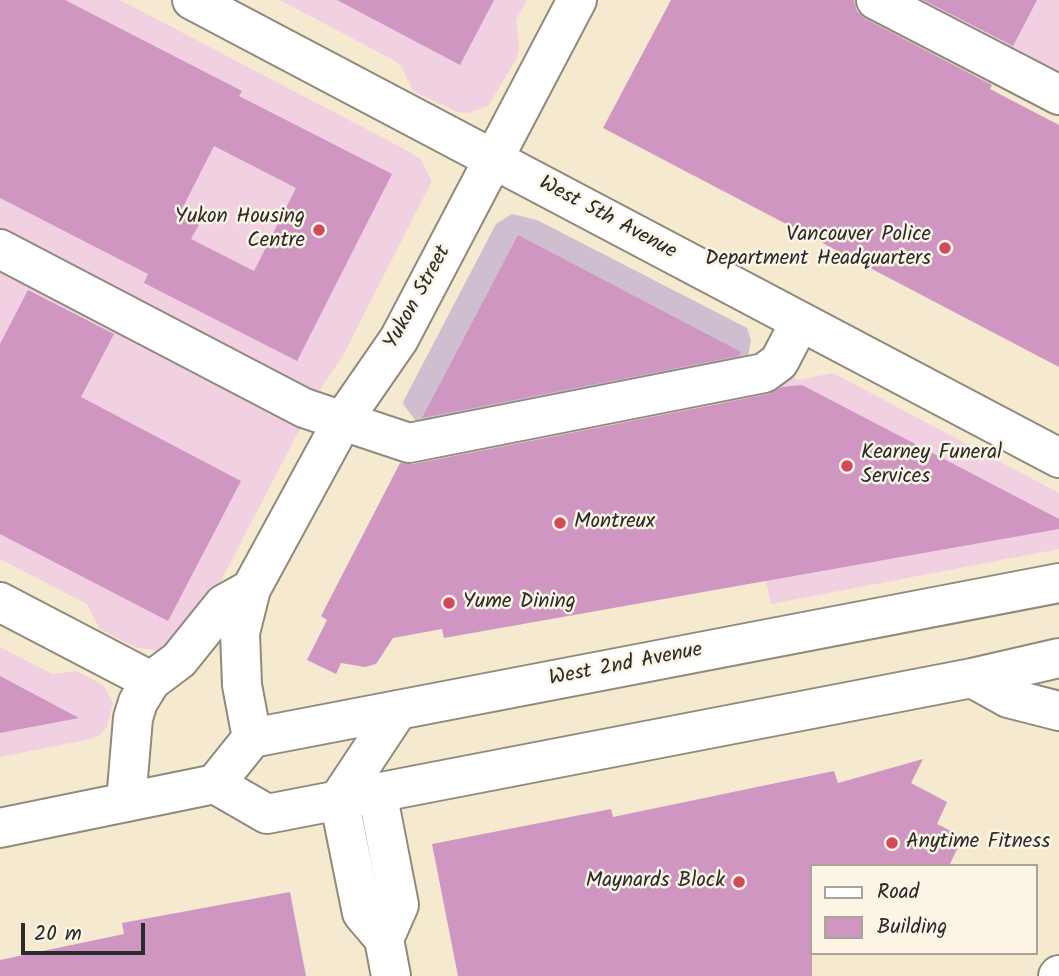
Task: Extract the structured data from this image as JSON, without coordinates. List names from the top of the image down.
{
  "streets": {
    "street": ["West 5th Avenue", "Yukon Street", "West 2nd Avenue"]
  },
  "crossings": [
    ["West 5th Avenue", "Yukon Street"],
    ["Yukon Street", "West 2nd Avenue"]
  ],
  "places": [
    "Yukon Housing Centre",
    "Vancouver Police Department Headquarters",
    "Kearney Funeral Services",
    "Montreux",
    "Yume Dining",
    "Anytime Fitness",
    "Maynards Block"
  ],
  "legend": ["Road", "Building"],
  "scale_bar": "20 m"
}
